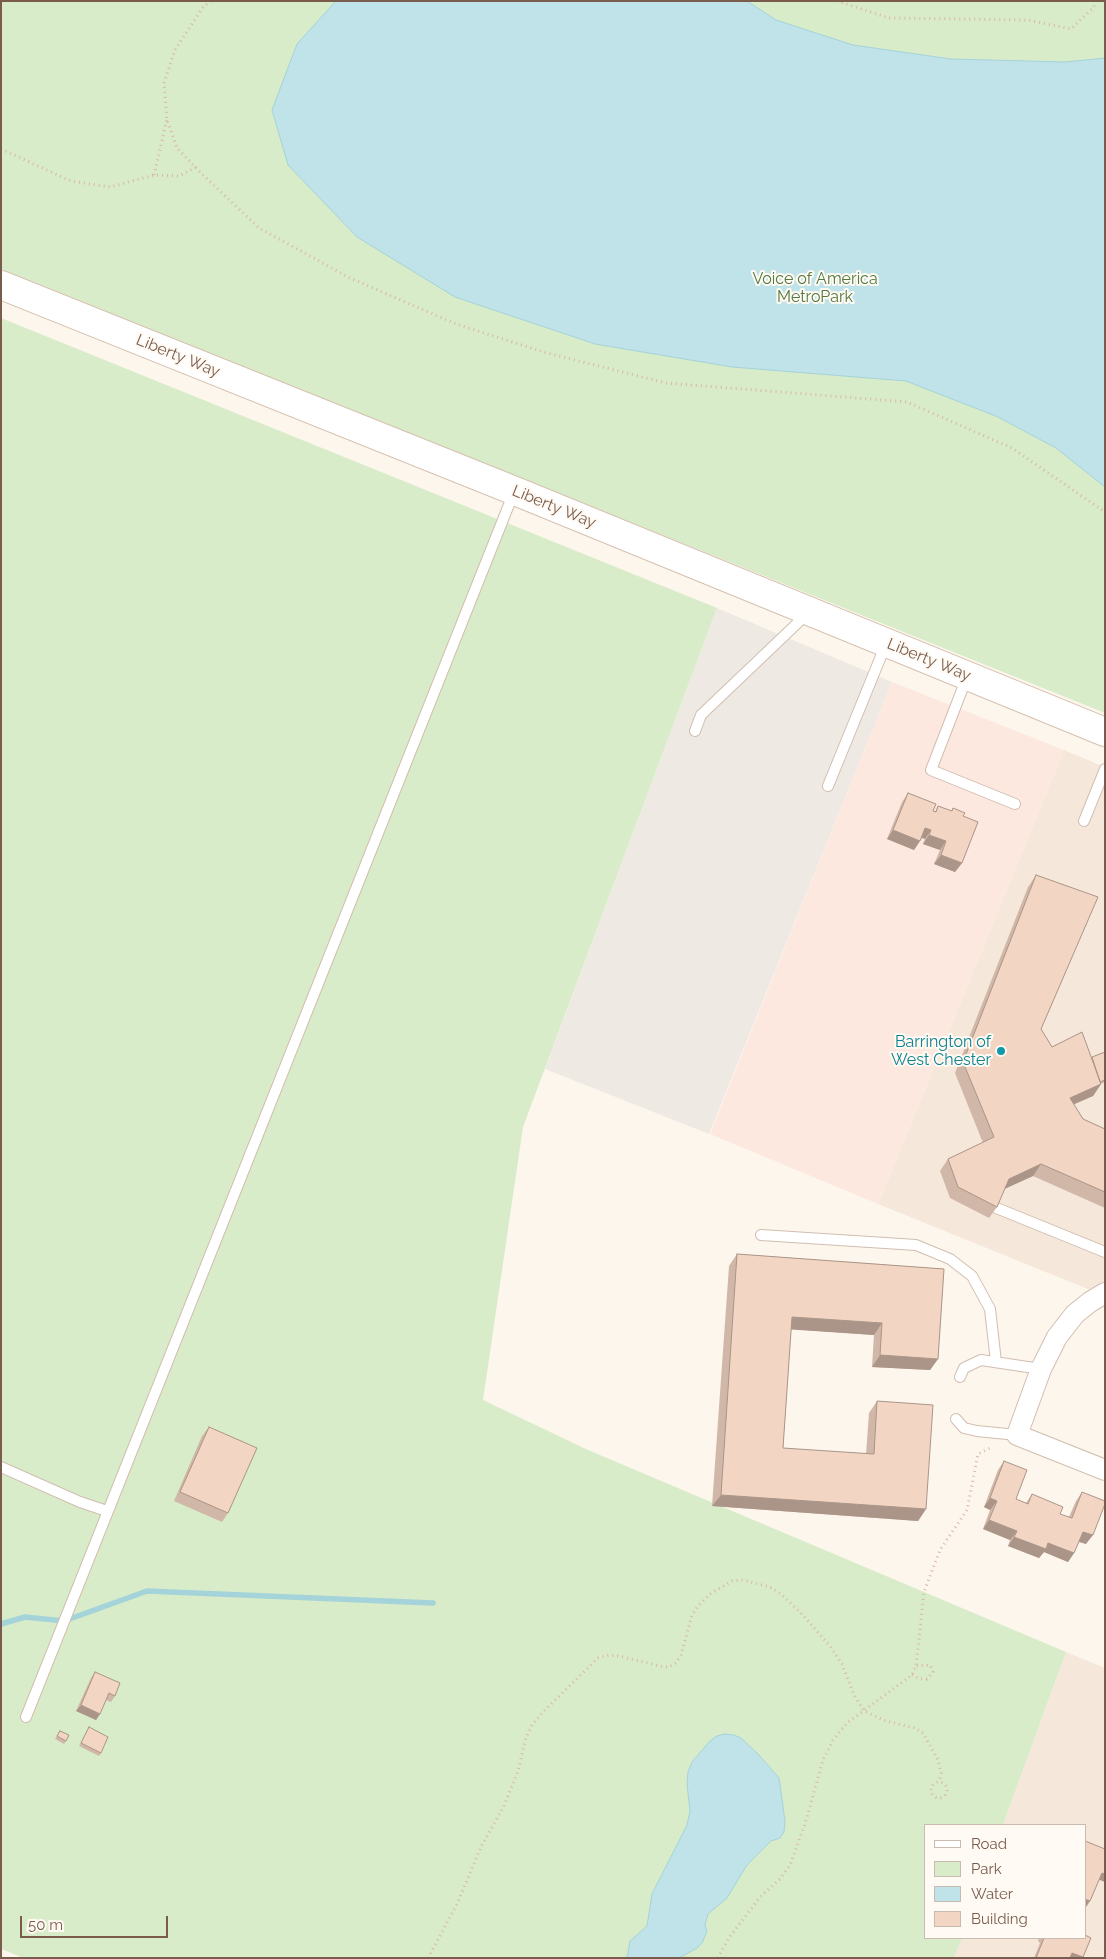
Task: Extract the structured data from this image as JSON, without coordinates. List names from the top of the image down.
{
  "streets": {
    "main road": ["Liberty Way"]
  },
  "parks": ["Voice of America MetroPark"],
  "places": ["Barrington of West Chester"],
  "legend": [
    "Road",
    "Park",
    "Water",
    "Building"
  ],
  "scale_bar": "50 m"
}
